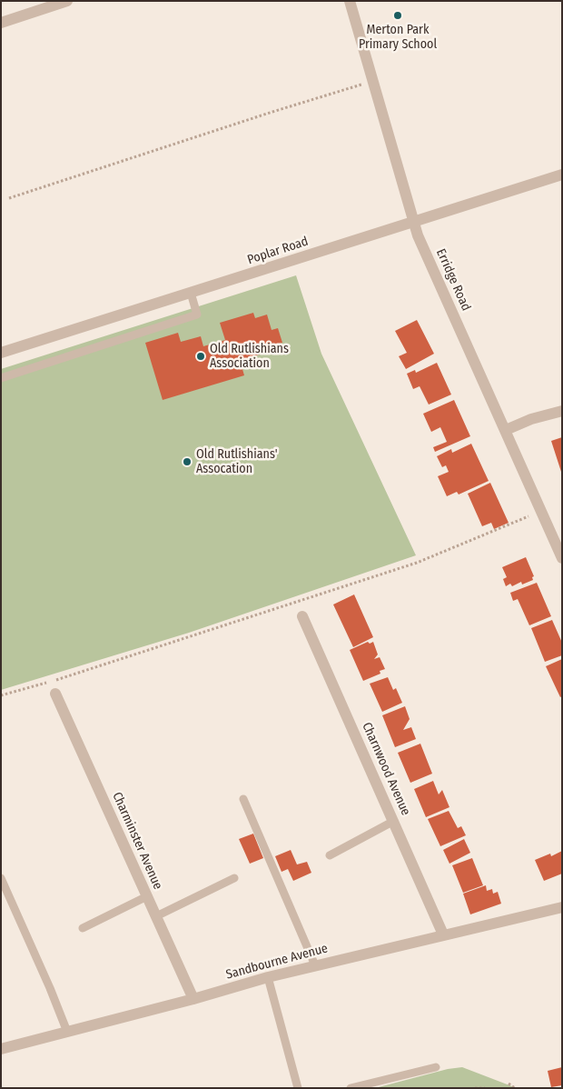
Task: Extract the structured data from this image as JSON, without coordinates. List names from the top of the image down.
{
  "streets": {
    "street": [
      "Poplar Road",
      "Erridge Road",
      "Charnwood Avenue",
      "Charminster Avenue",
      "Sandbourne Avenue"
    ]
  },
  "crossings": [
    ["Poplar Road", "Erridge Road"],
    ["Charnwood Avenue", "Sandbourne Avenue"],
    ["Charminster Avenue", "Sandbourne Avenue"]
  ],
  "places": ["Merton Park Primary School", "Old Rutlishians Association", "Old Rutlishians' Assocation"]
}
